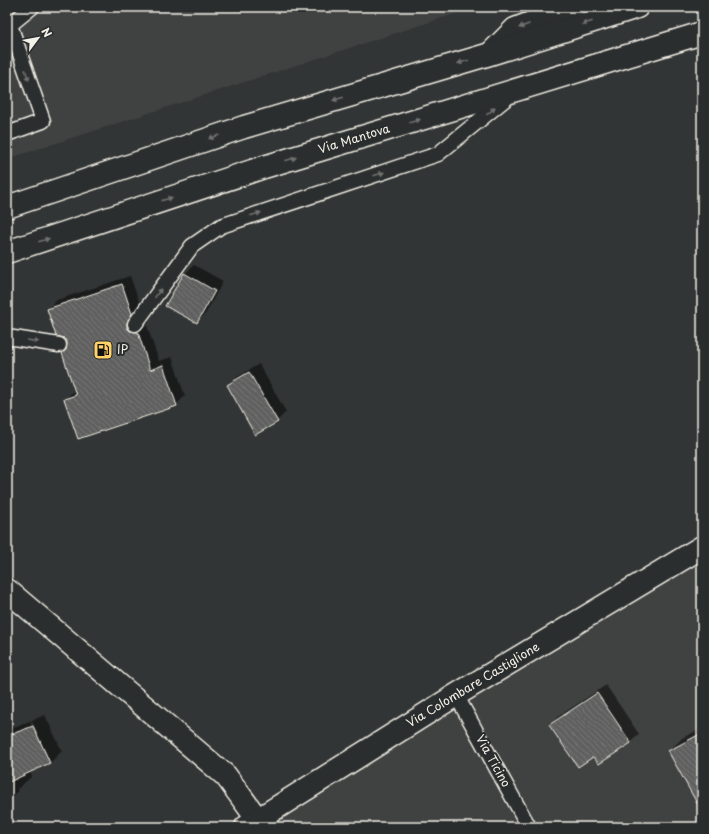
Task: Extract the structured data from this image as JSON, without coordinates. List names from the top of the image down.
{
  "streets": {
    "main road": ["Via Mantova", "Via Colombare Castiglione"],
    "lane": ["Via Ticino"]
  },
  "crossings": [
    ["Via Colombare Castiglione", "Via Ticino"]
  ],
  "places": {
    "fuel station": ["IP"]
  },
  "north": "top right"
}
